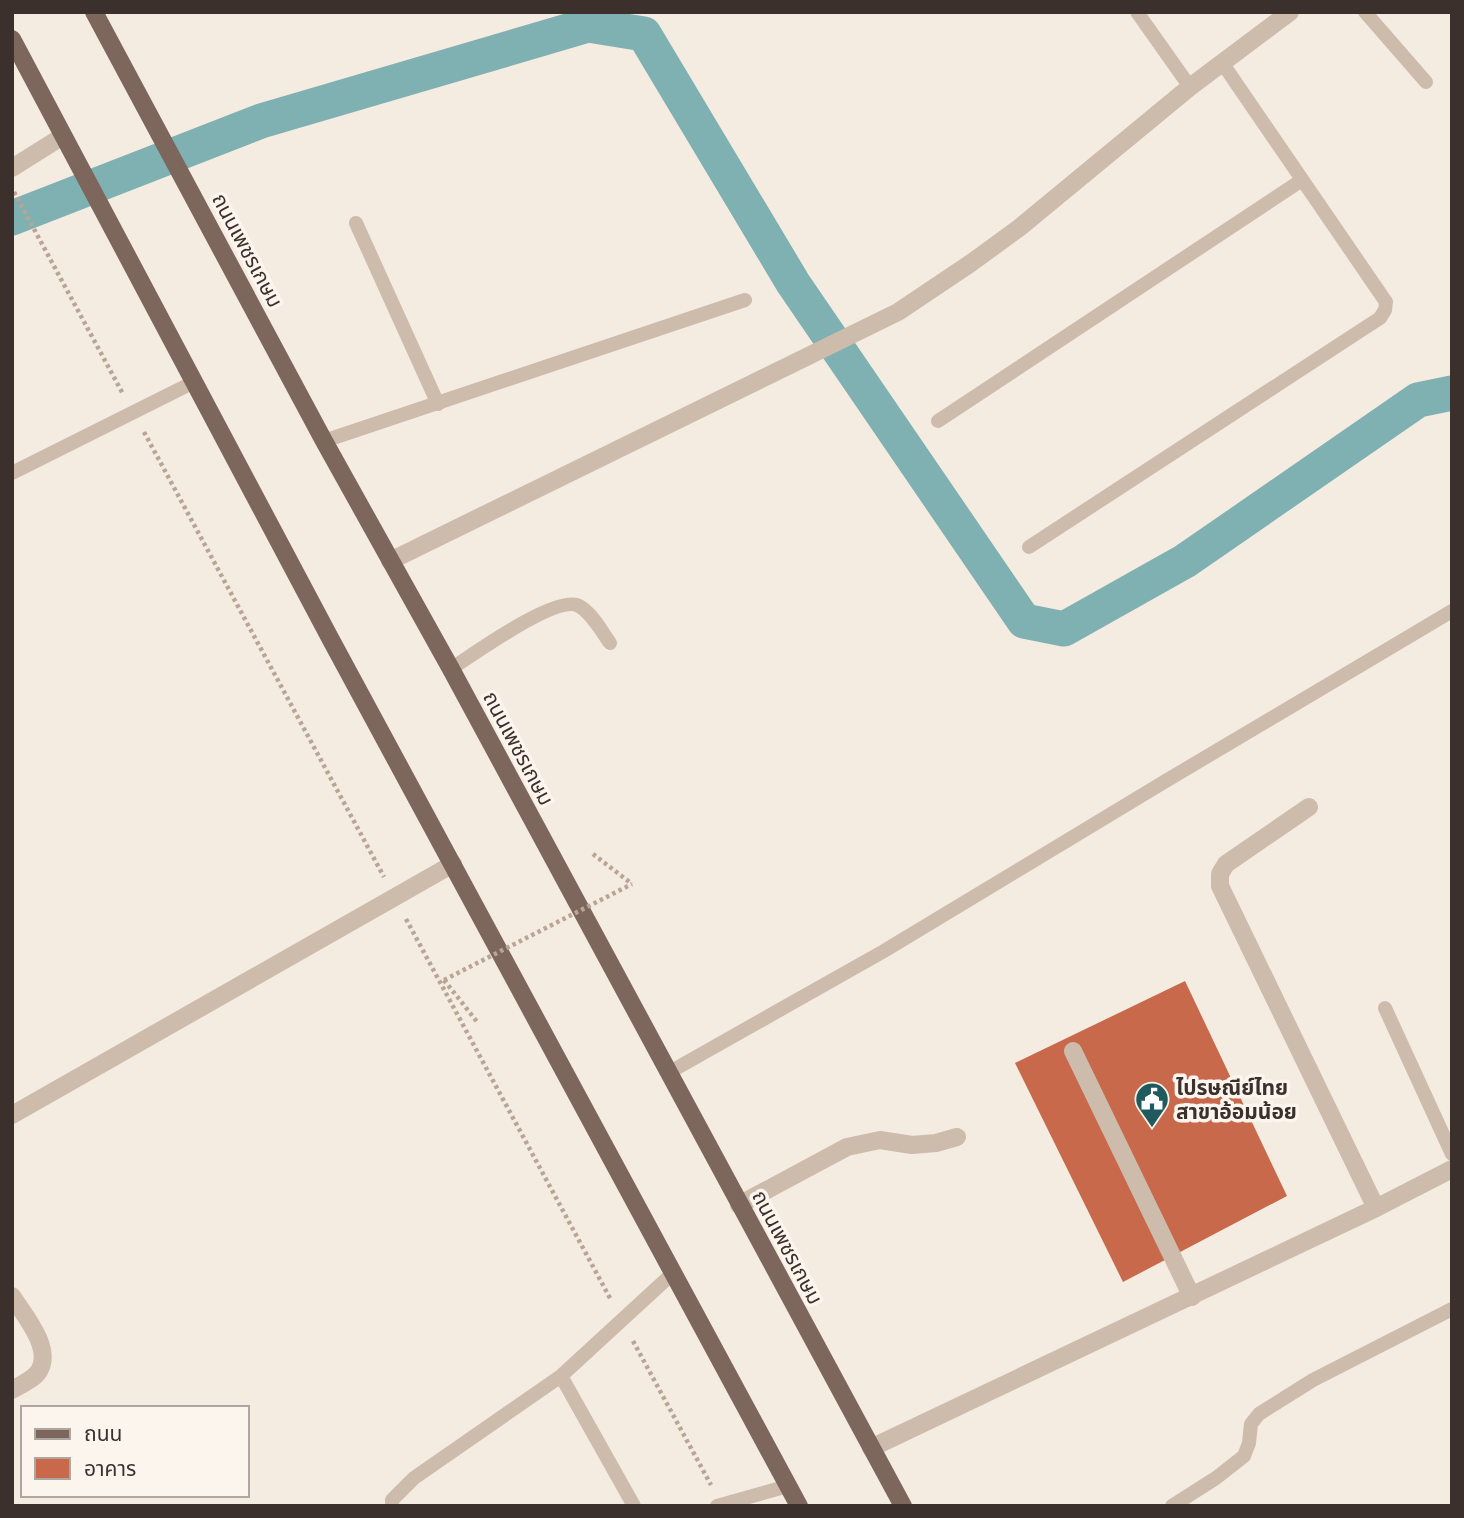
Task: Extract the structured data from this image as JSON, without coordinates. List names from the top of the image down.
{
  "streets": {
    "main road": ["ถนนเพชรเกษม"]
  },
  "places": {
    "public building": ["ไปรษณีย์ไทย สาขาอ้อมน้อย"]
  },
  "legend": ["ถนน", "อาคาร"]
}
